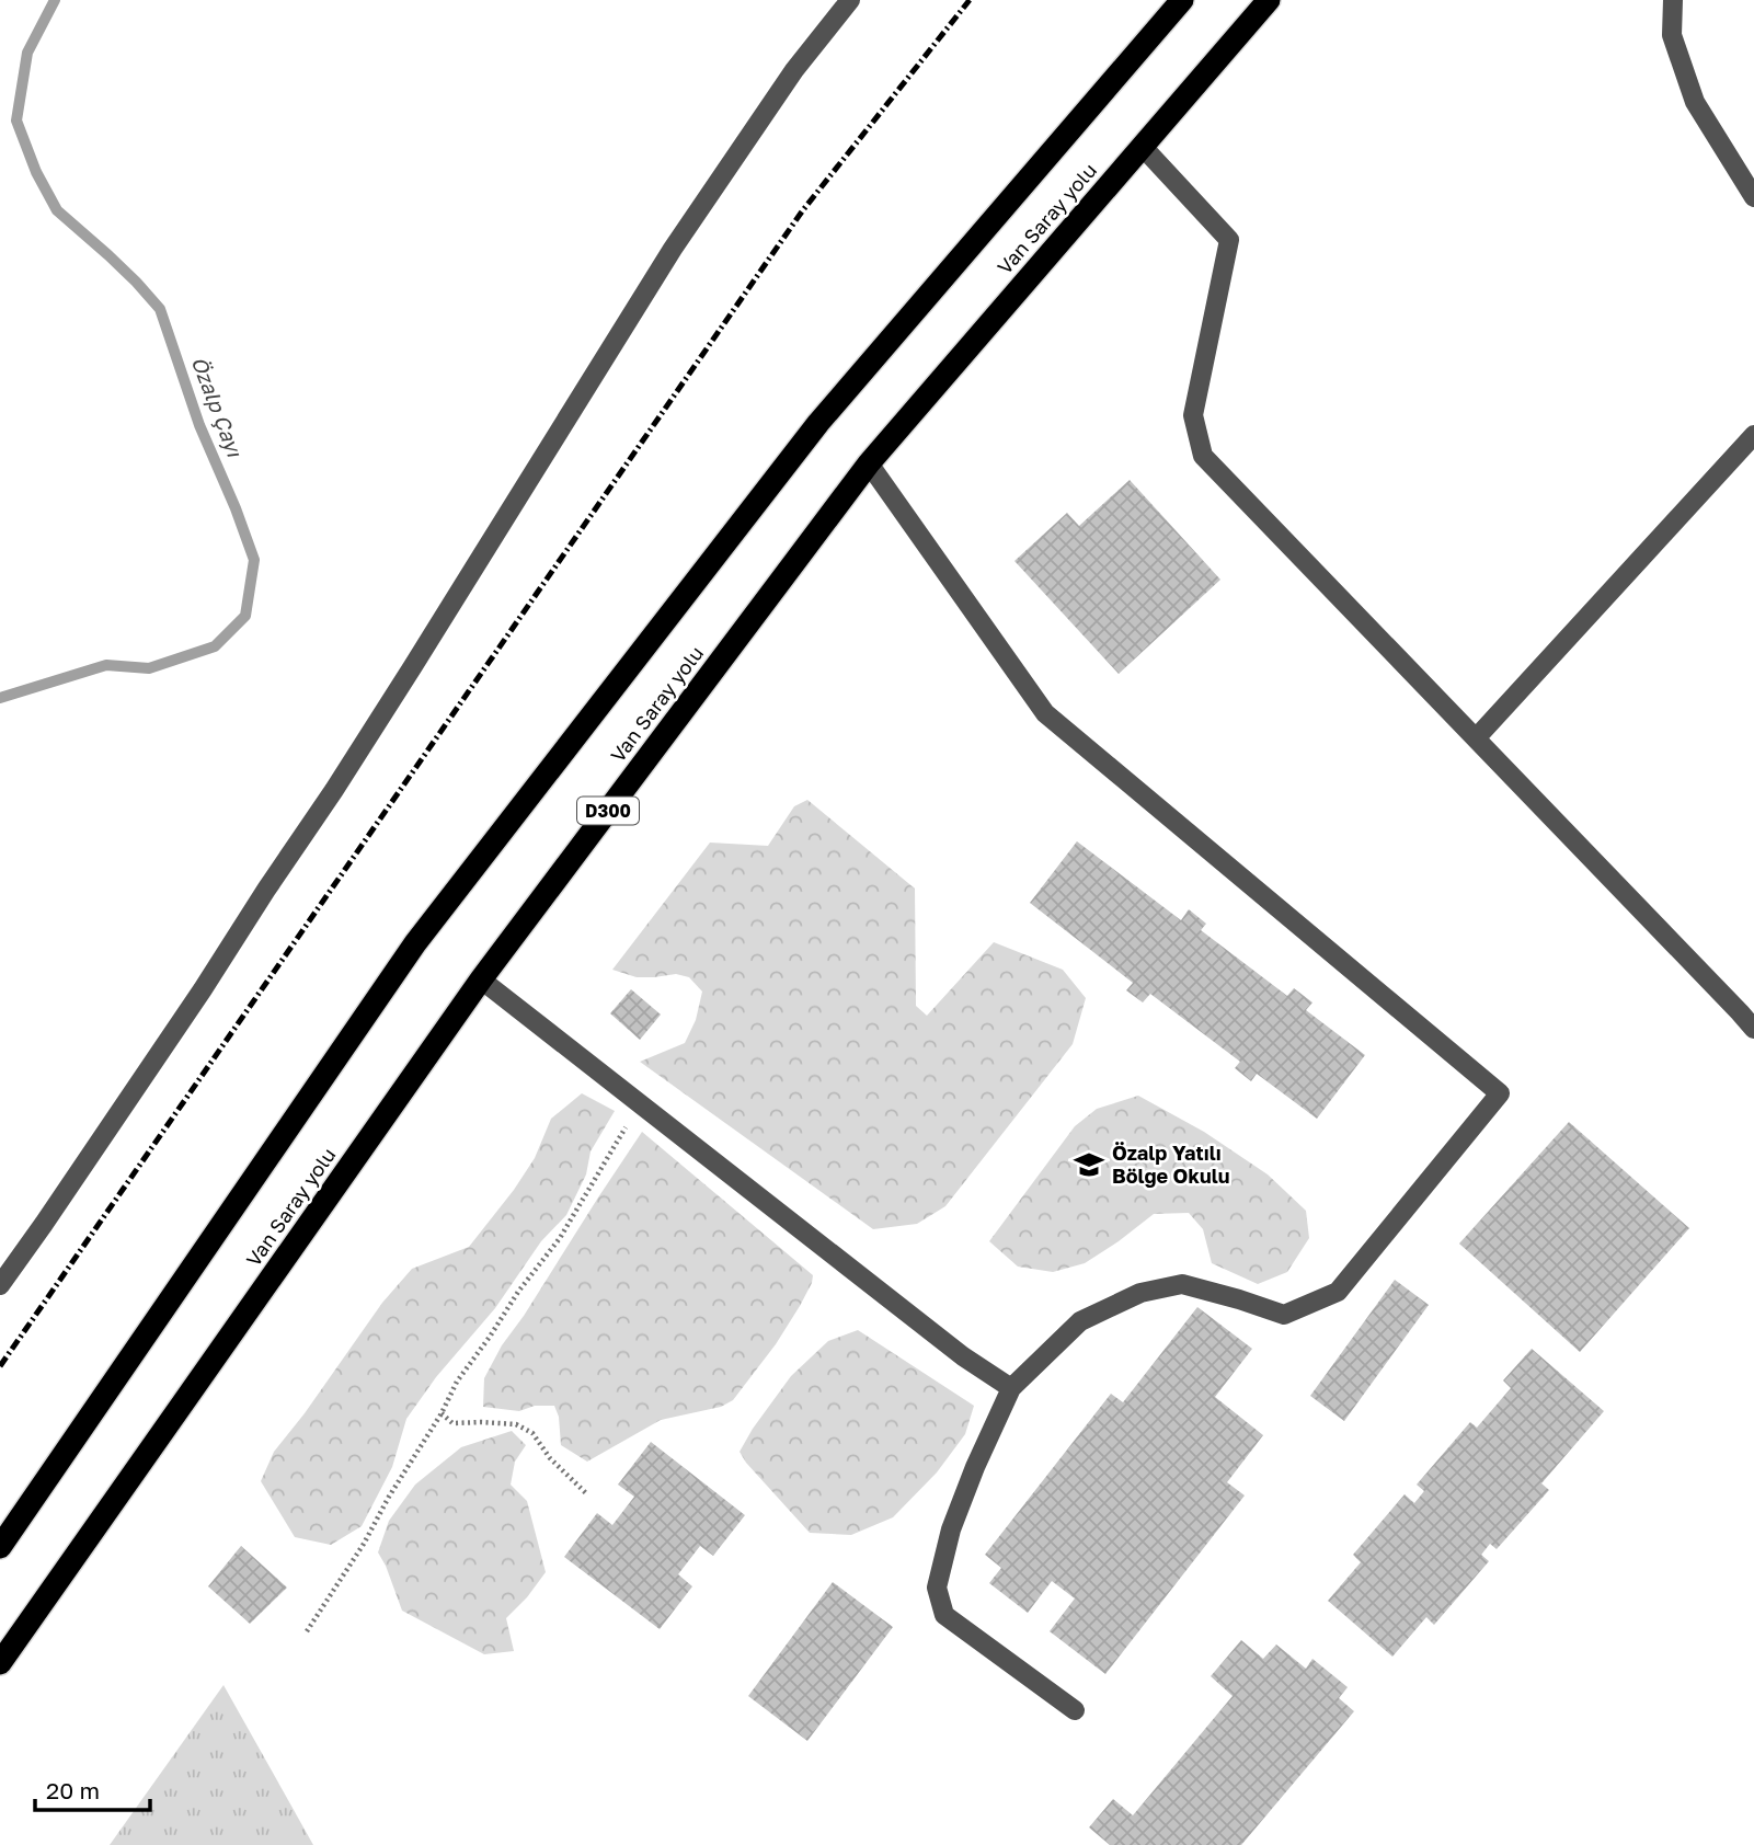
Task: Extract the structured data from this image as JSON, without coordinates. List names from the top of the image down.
{
  "streets": {
    "highway": ["Van Saray yolu", "D300"]
  },
  "water": ["Özalp Çayı"],
  "places": {
    "school or university": ["Özalp Yatılı Bölge Okulu"]
  },
  "scale_bar": "20 m"
}
